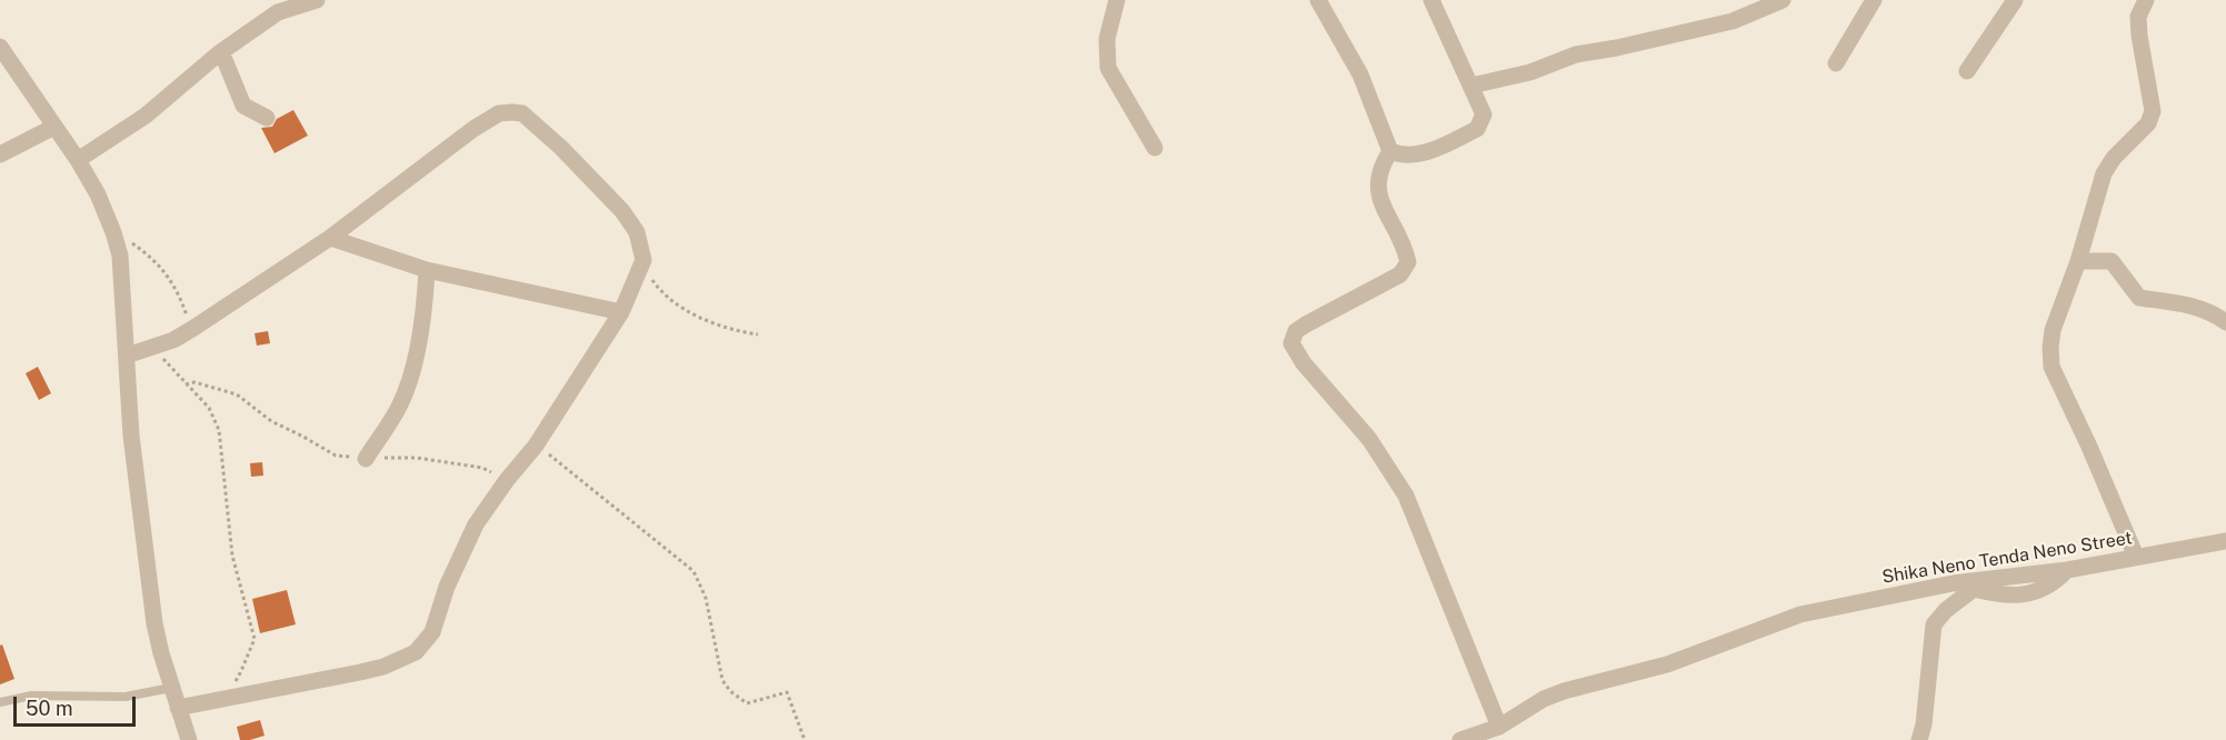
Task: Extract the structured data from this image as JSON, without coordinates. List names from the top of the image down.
{
  "streets": {
    "street": ["Shika Neno Tenda Neno Street"]
  },
  "scale_bar": "50 m"
}
